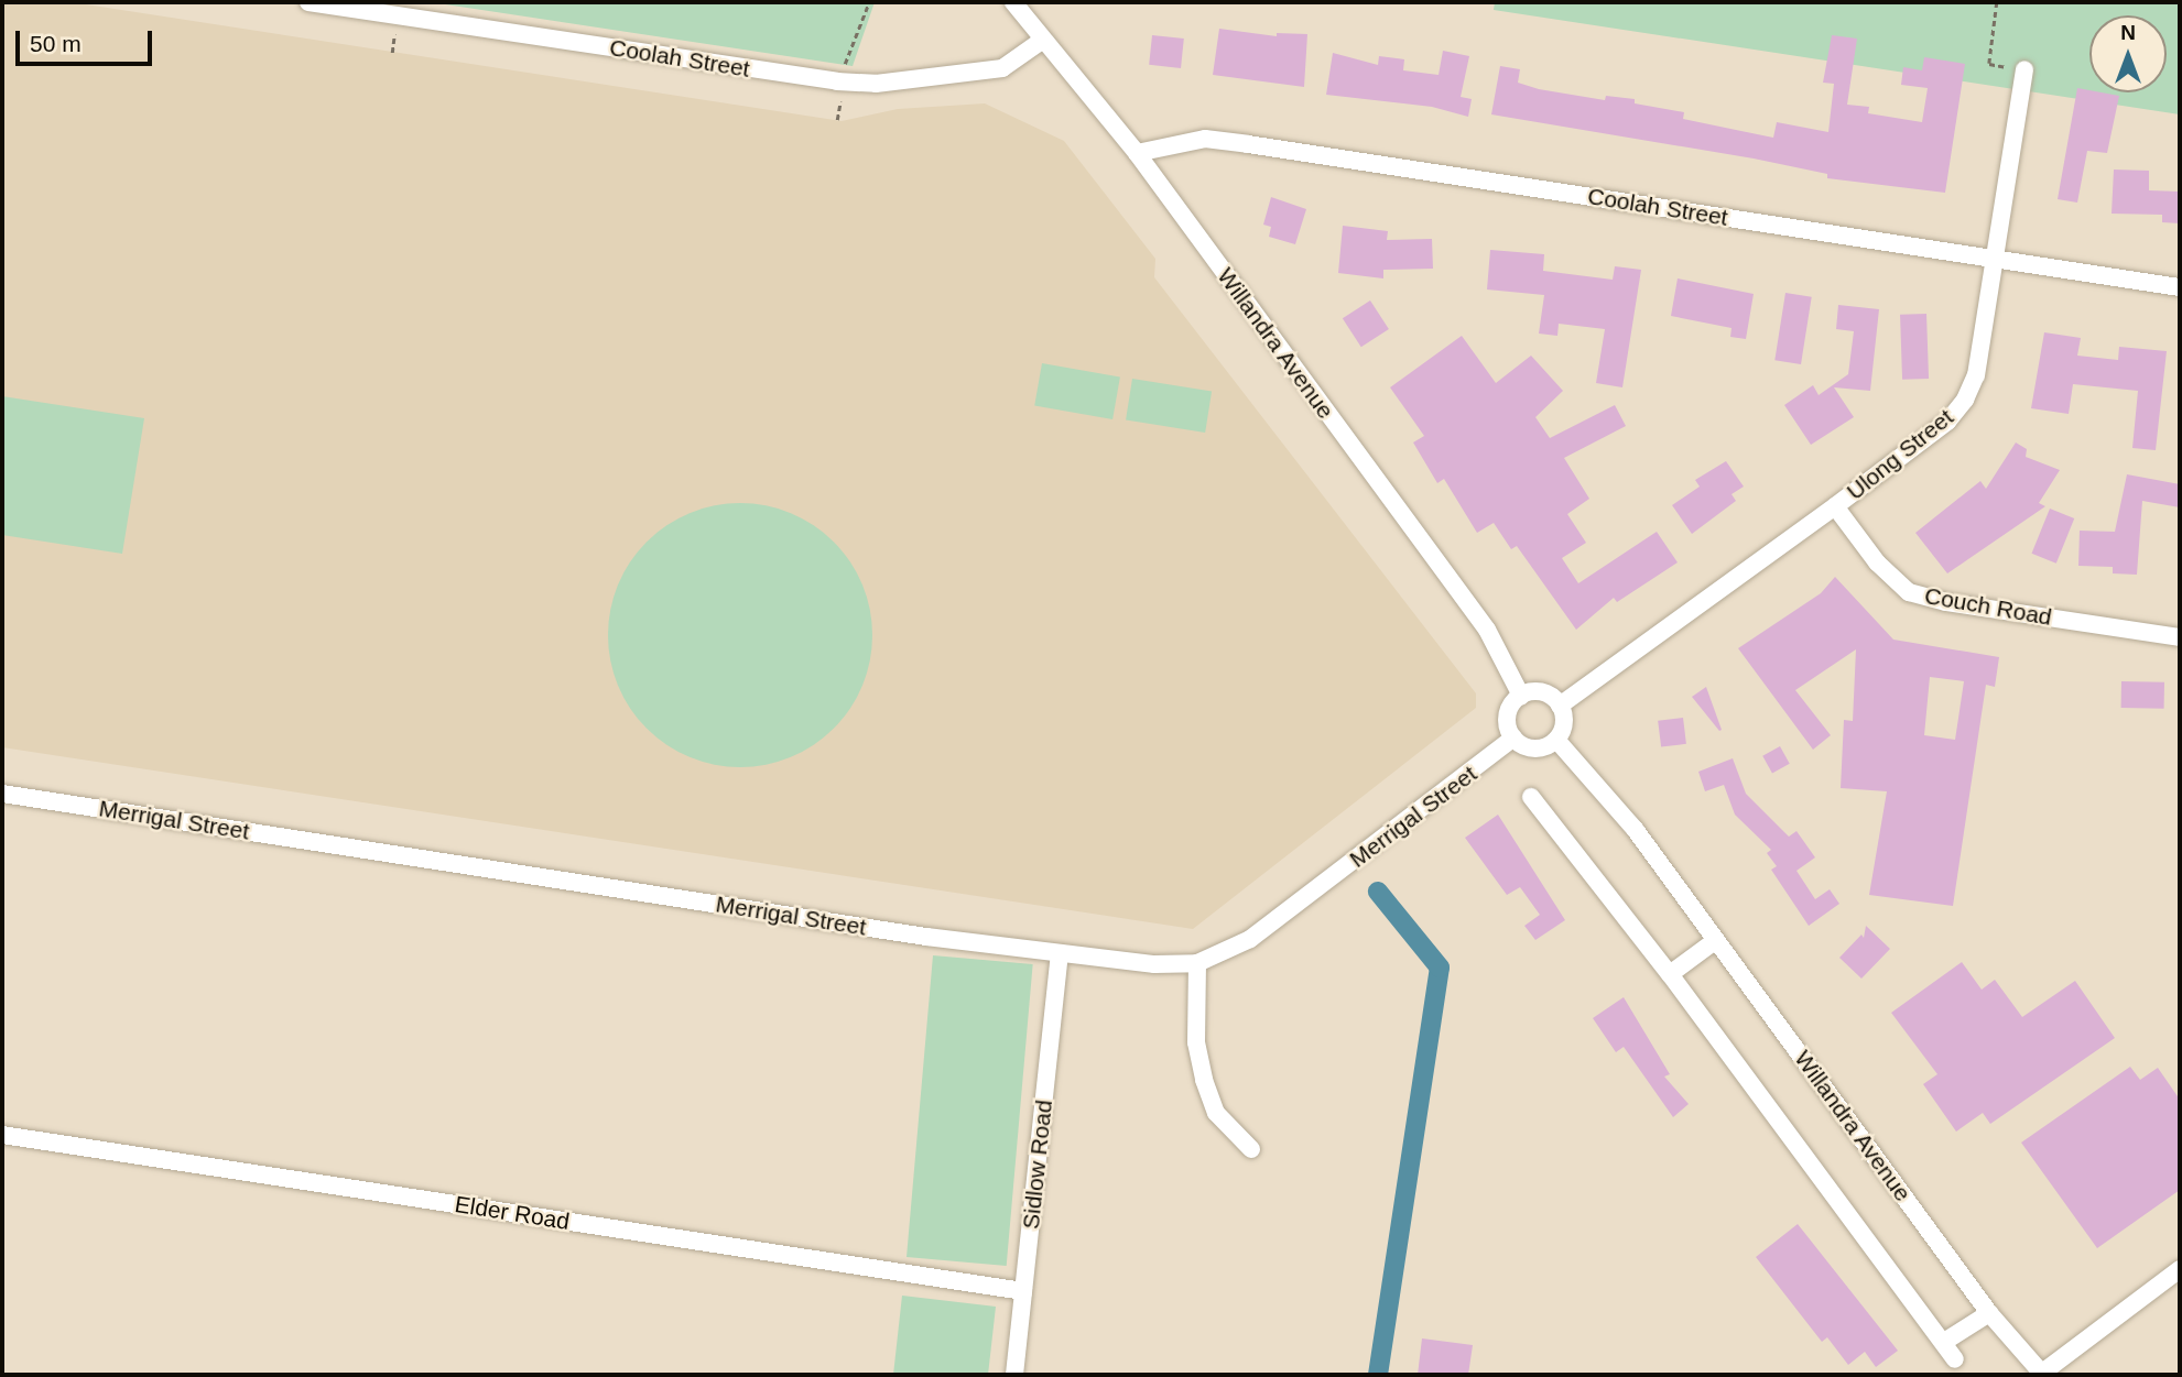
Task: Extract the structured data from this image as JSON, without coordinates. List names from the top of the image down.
{
  "streets": {
    "street": [
      "Coolah Street",
      "Willandra Avenue",
      "Ulong Street",
      "Couch Road",
      "Merrigal Street",
      "Sidlow Road",
      "Elder Road"
    ]
  },
  "crossings": [
    ["Coolah Street", "Willandra Avenue"],
    ["Coolah Street", "Ulong Street"],
    ["Willandra Avenue", "Ulong Street"],
    ["Willandra Avenue", "Merrigal Street"],
    ["Ulong Street", "Couch Road"],
    ["Ulong Street", "Merrigal Street"],
    ["Merrigal Street", "Sidlow Road"],
    ["Sidlow Road", "Elder Road"]
  ],
  "scale_bar": "50 m",
  "north": "top"
}
